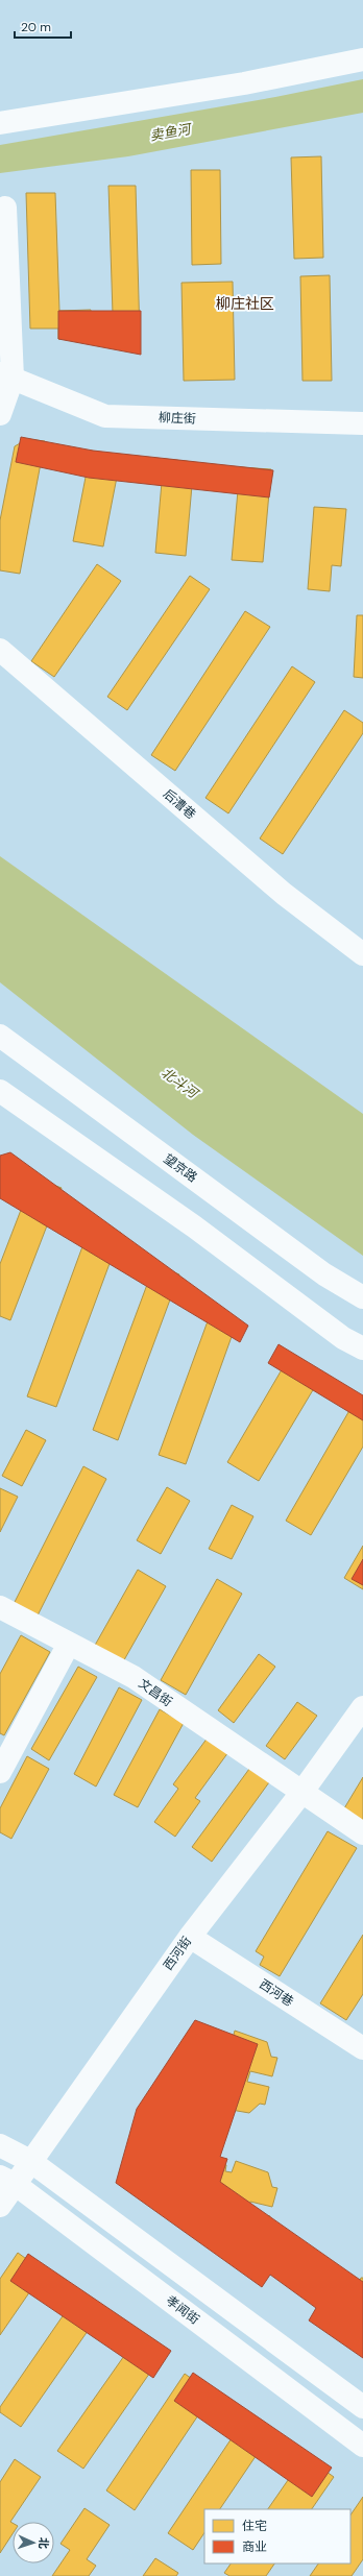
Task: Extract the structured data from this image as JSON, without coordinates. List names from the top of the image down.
{
  "streets": {
    "street": [
      "柳庄街",
      "后漕巷",
      "望京路",
      "文昌街",
      "西河街",
      "西河巷",
      "孝闻街"
    ]
  },
  "crossings": [
    ["文昌街", "西河街"],
    ["西河街", "西河巷"],
    ["西河街", "孝闻街"]
  ],
  "districts": ["柳庄社区"],
  "water": ["卖鱼河", "北斗河"],
  "legend": ["住宅", "商业"],
  "scale_bar": "20 m",
  "north": "right"
}
